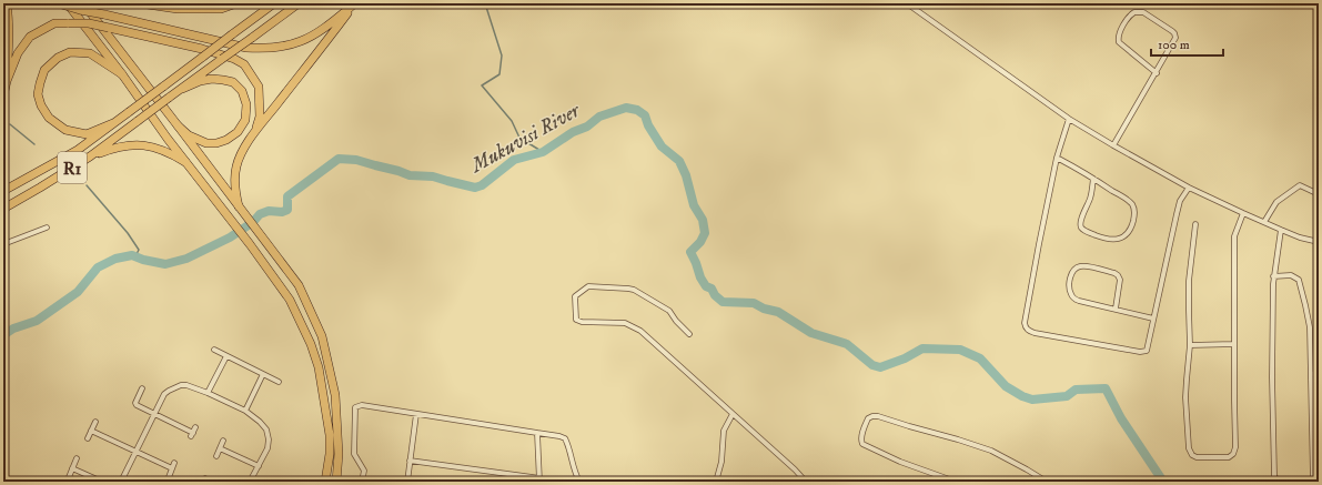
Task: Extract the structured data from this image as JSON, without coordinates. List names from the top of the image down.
{
  "streets": {
    "main road": ["R1"]
  },
  "water": ["Mukuvisi River"],
  "scale_bar": "100 m"
}
